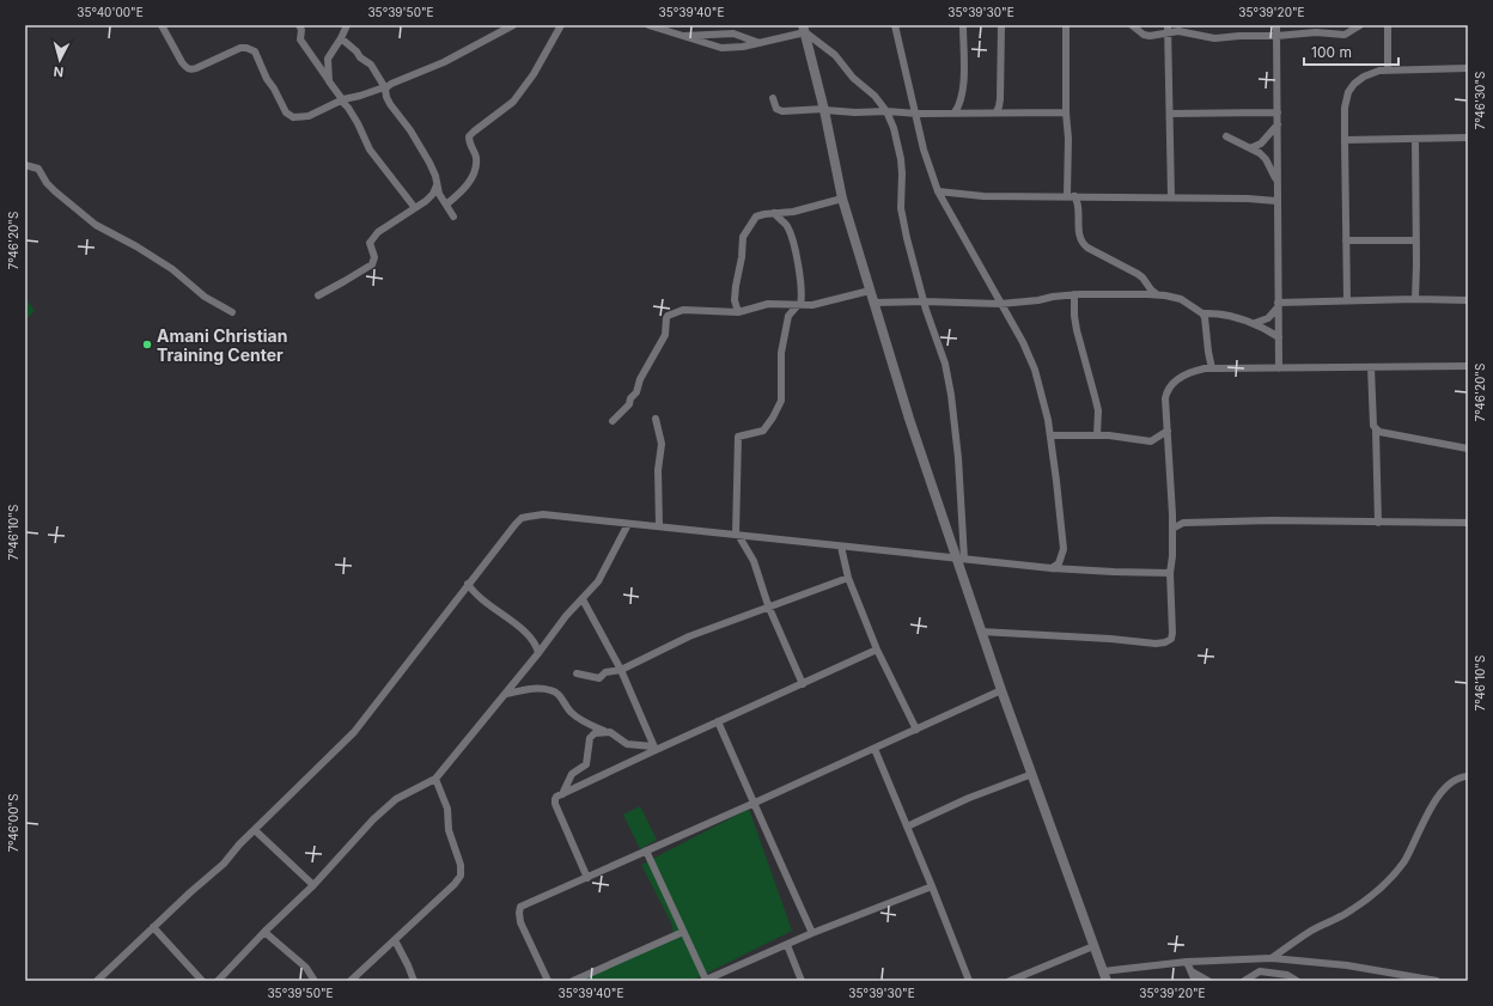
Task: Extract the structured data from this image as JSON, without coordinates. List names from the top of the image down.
{
  "places": ["Amani Christian Training Center"],
  "scale_bar": "100 m",
  "north": "bottom",
  "coordinates": [
    "35°40'00\"E",
    "35°39'50\"E",
    "35°39'40\"E",
    "35°39'30\"E",
    "35°39'20\"E",
    "7°46'30\"S",
    "7°46'20\"S",
    "7°46'10\"S",
    "7°46'00\"S"
  ]
}
